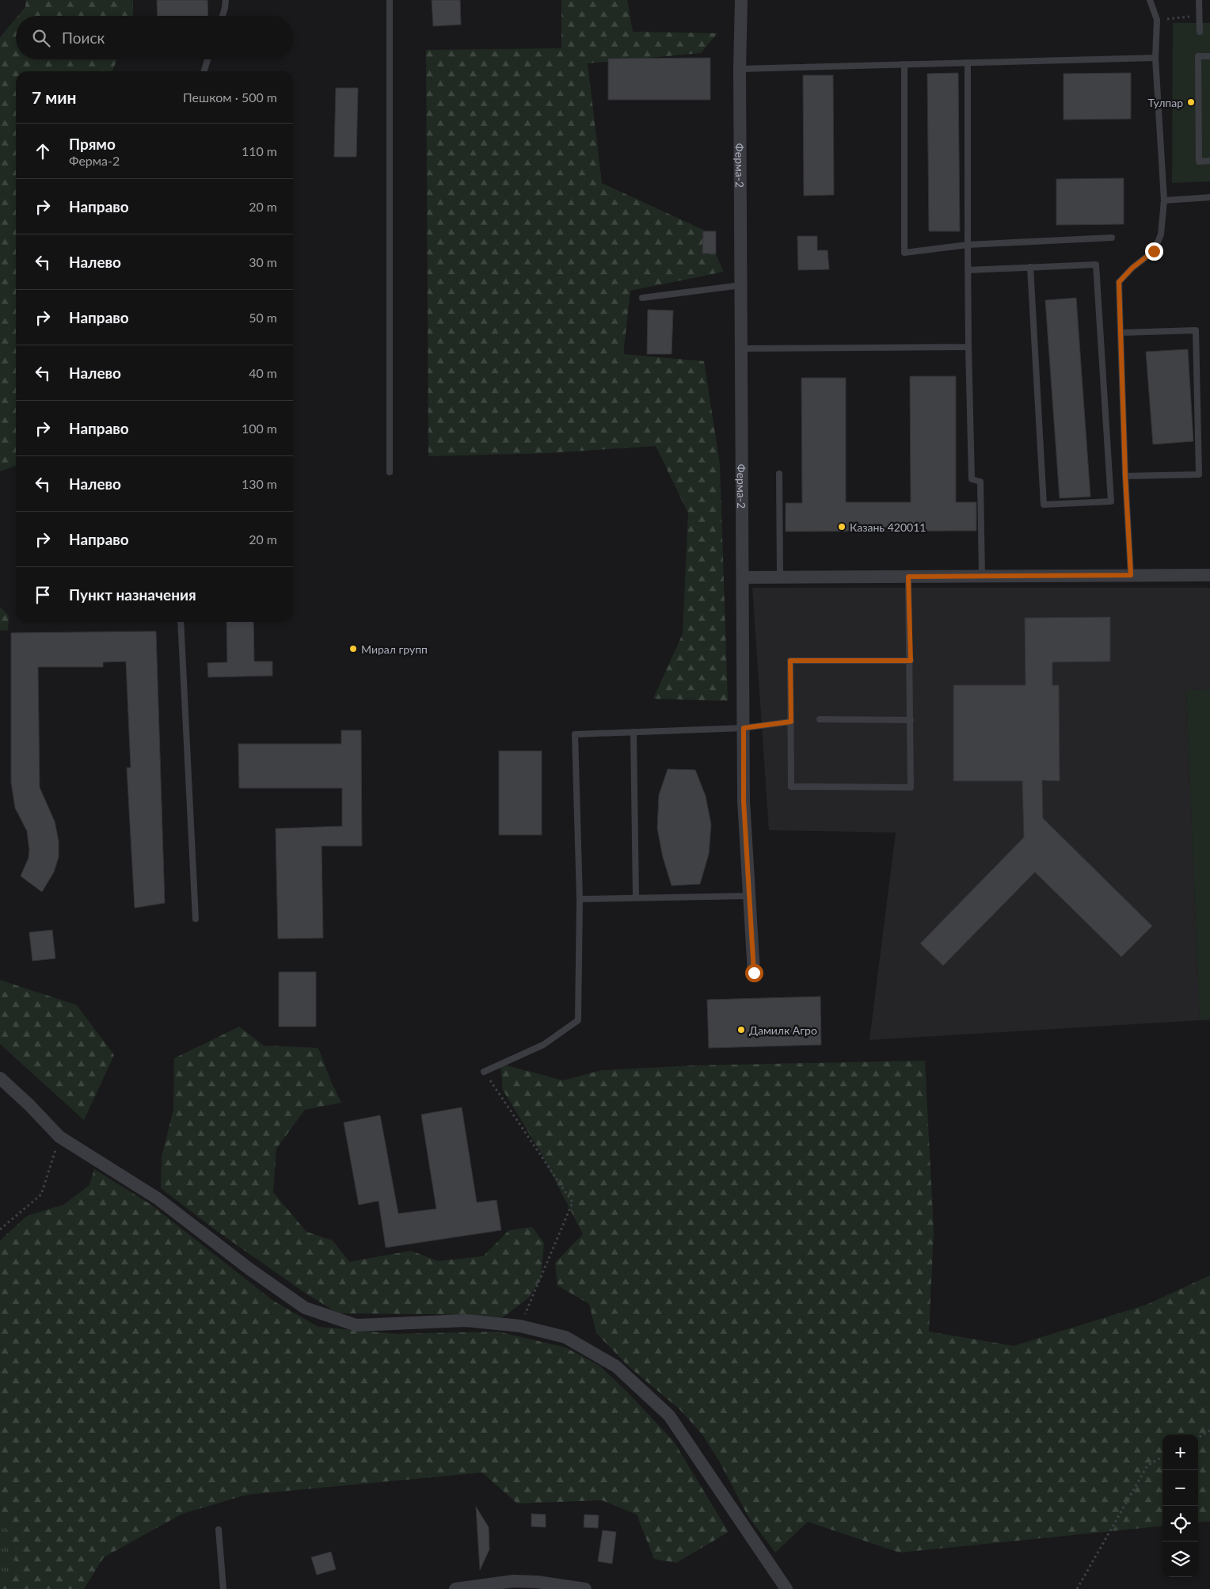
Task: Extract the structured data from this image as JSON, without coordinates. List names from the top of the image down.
{
  "streets": {
    "street": ["Ферма-2"]
  },
  "places": [
    "Тулпар",
    "Казань 420011",
    "Мирал групп",
    "Дамилк Агро"
  ],
  "page": {
    "search": "Поиск",
    "heading": ["7 мин", "Пешком · 500 m"],
    "list": [
      ["Прямо", "Ферма-2", "110 m"],
      ["Направо", "20 m"],
      ["Налево", "30 m"],
      ["Направо", "50 m"],
      ["Налево", "40 m"],
      ["Направо", "100 m"],
      ["Налево", "130 m"],
      ["Направо", "20 m"],
      "Пункт назначения"
    ],
    "map_buttons": ["+", "−"]
  }
}
